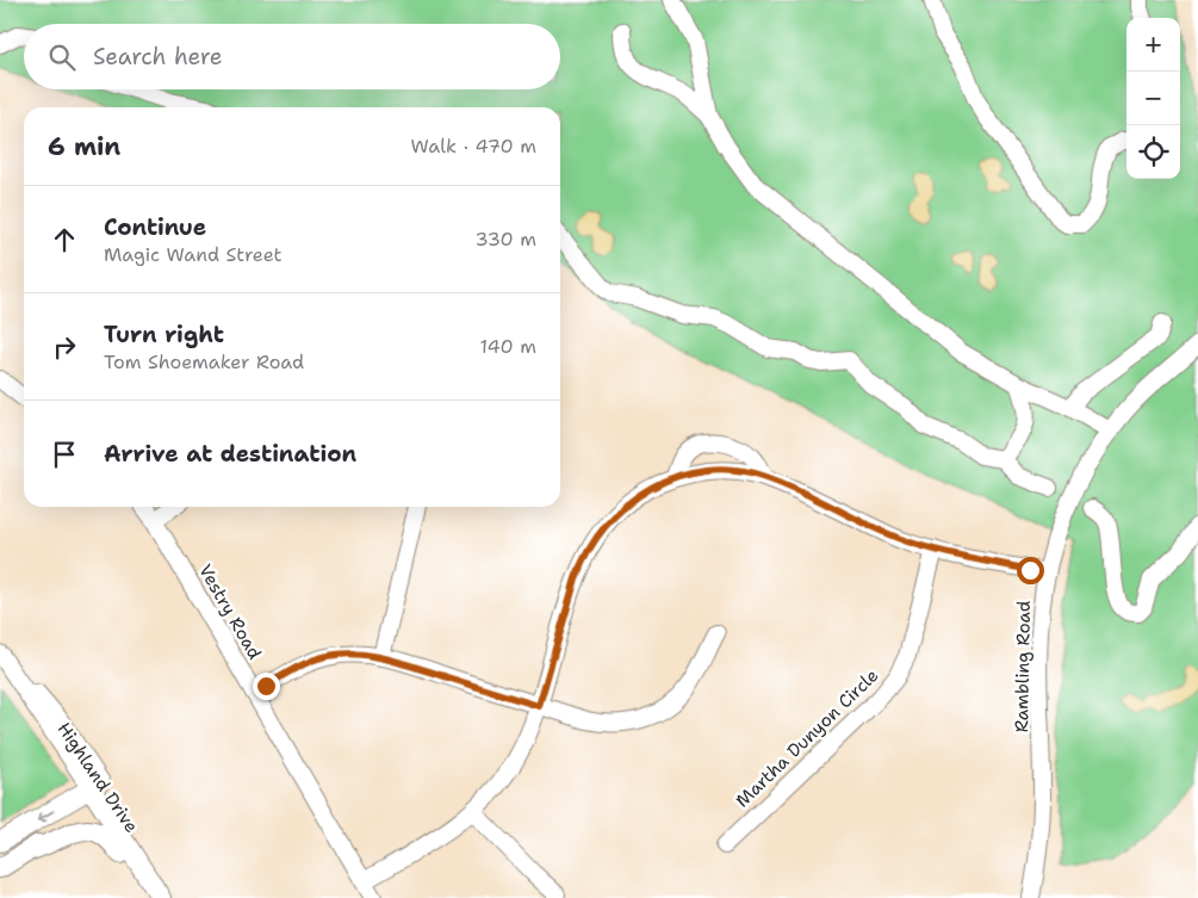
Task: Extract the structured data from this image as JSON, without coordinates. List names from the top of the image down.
{
  "streets": {
    "main road": ["Highland Drive"],
    "street": ["Vestry Road", "Rambling Road", "Martha Dunyon Circle"]
  },
  "page": {
    "map_buttons": ["+", "−"],
    "search": "Search here",
    "heading": ["6 min", "Walk · 470 m"],
    "list": [
      ["Continue", "Magic Wand Street", "330 m"],
      ["Turn right", "Tom Shoemaker Road", "140 m"],
      "Arrive at destination"
    ]
  }
}
